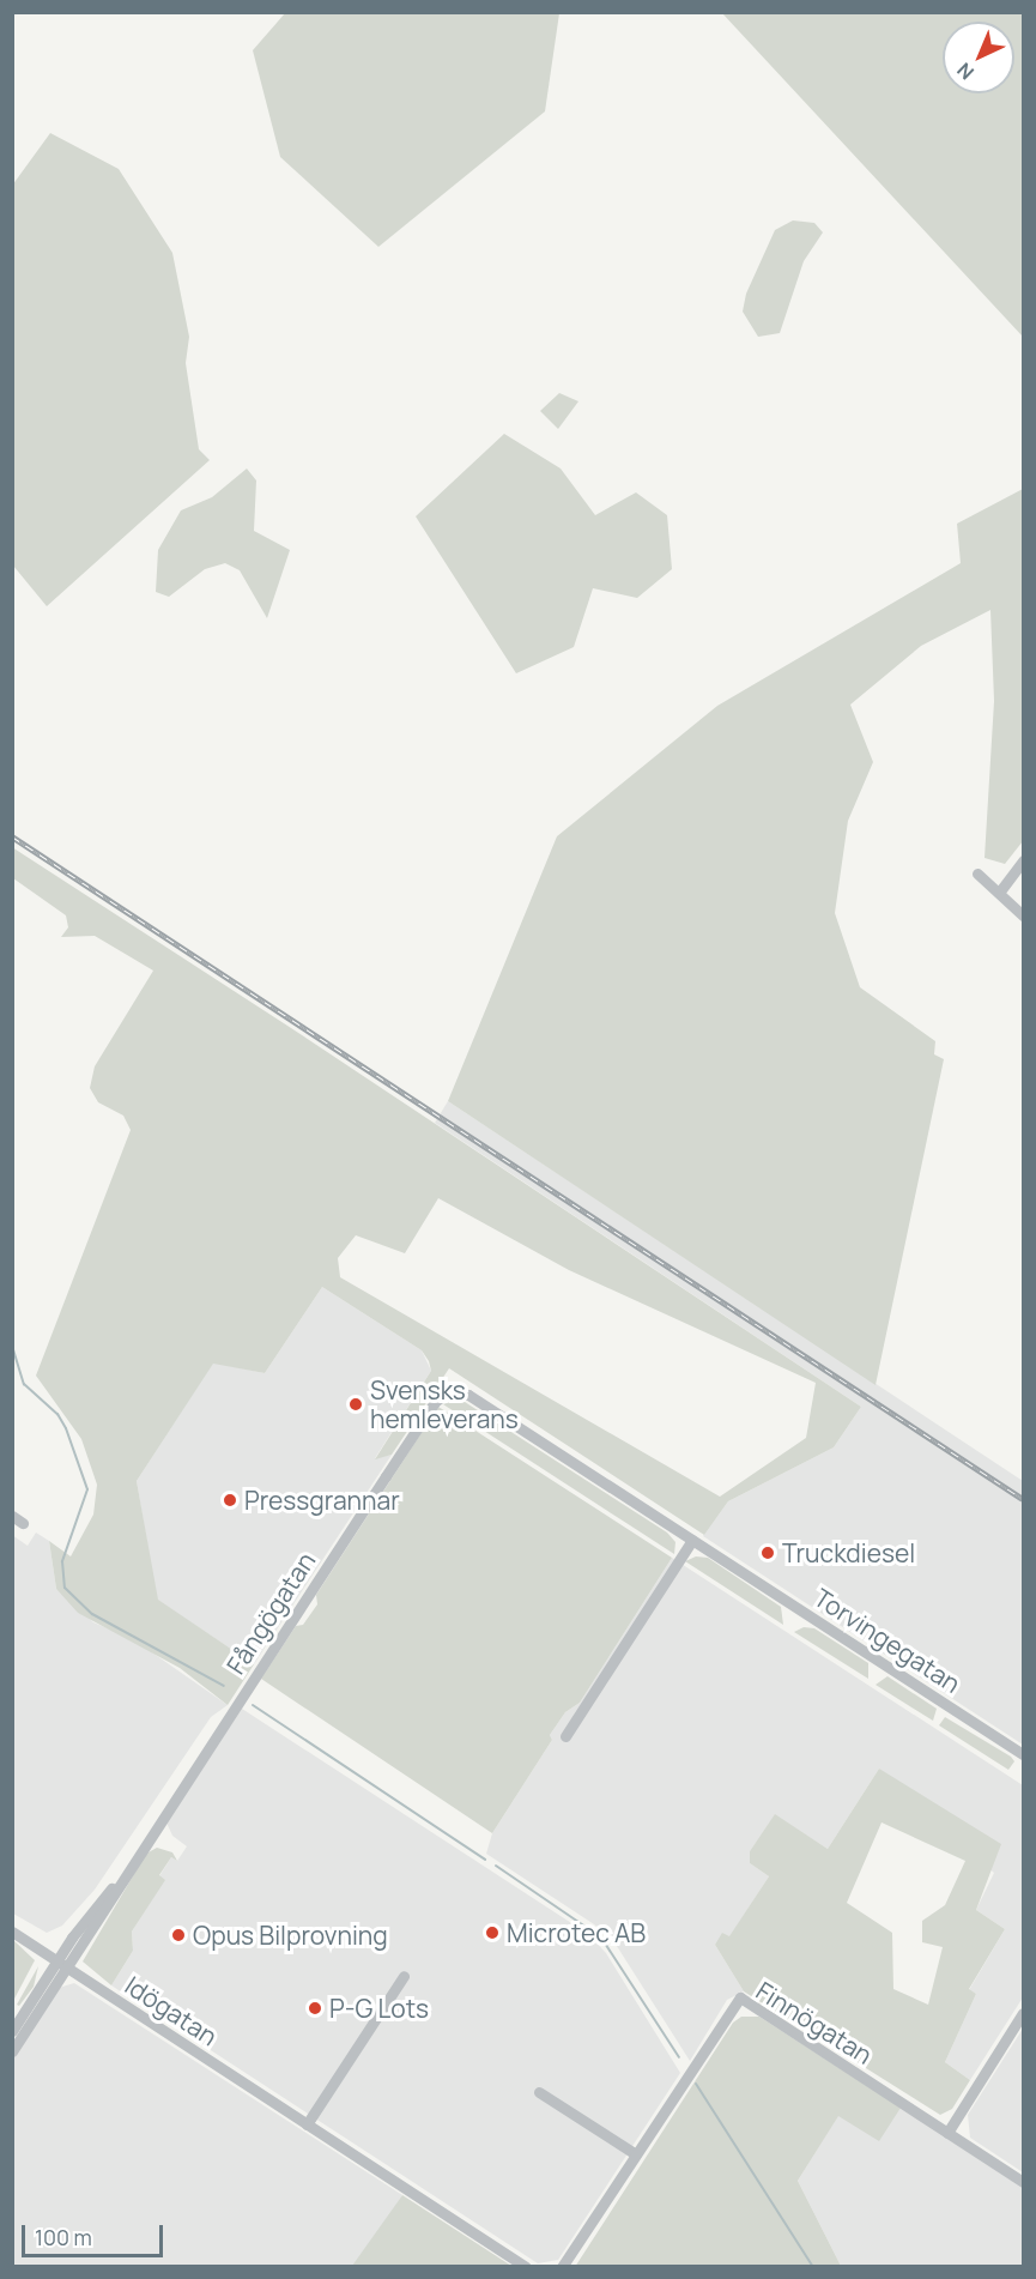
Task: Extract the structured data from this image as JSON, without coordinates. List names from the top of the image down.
{
  "streets": {
    "street": [
      "Fångögatan",
      "Torvingegatan",
      "Idögatan",
      "Finnögatan"
    ]
  },
  "crossings": [
    ["Fångögatan", "Torvingegatan"],
    ["Fångögatan", "Idögatan"]
  ],
  "places": [
    "Svensks hemleverans",
    "Pressgrannar",
    "Truckdiesel",
    "Microtec AB",
    "Opus Bilprovning",
    "P-G Lots"
  ],
  "scale_bar": "100 m",
  "north": "bottom left"
}
